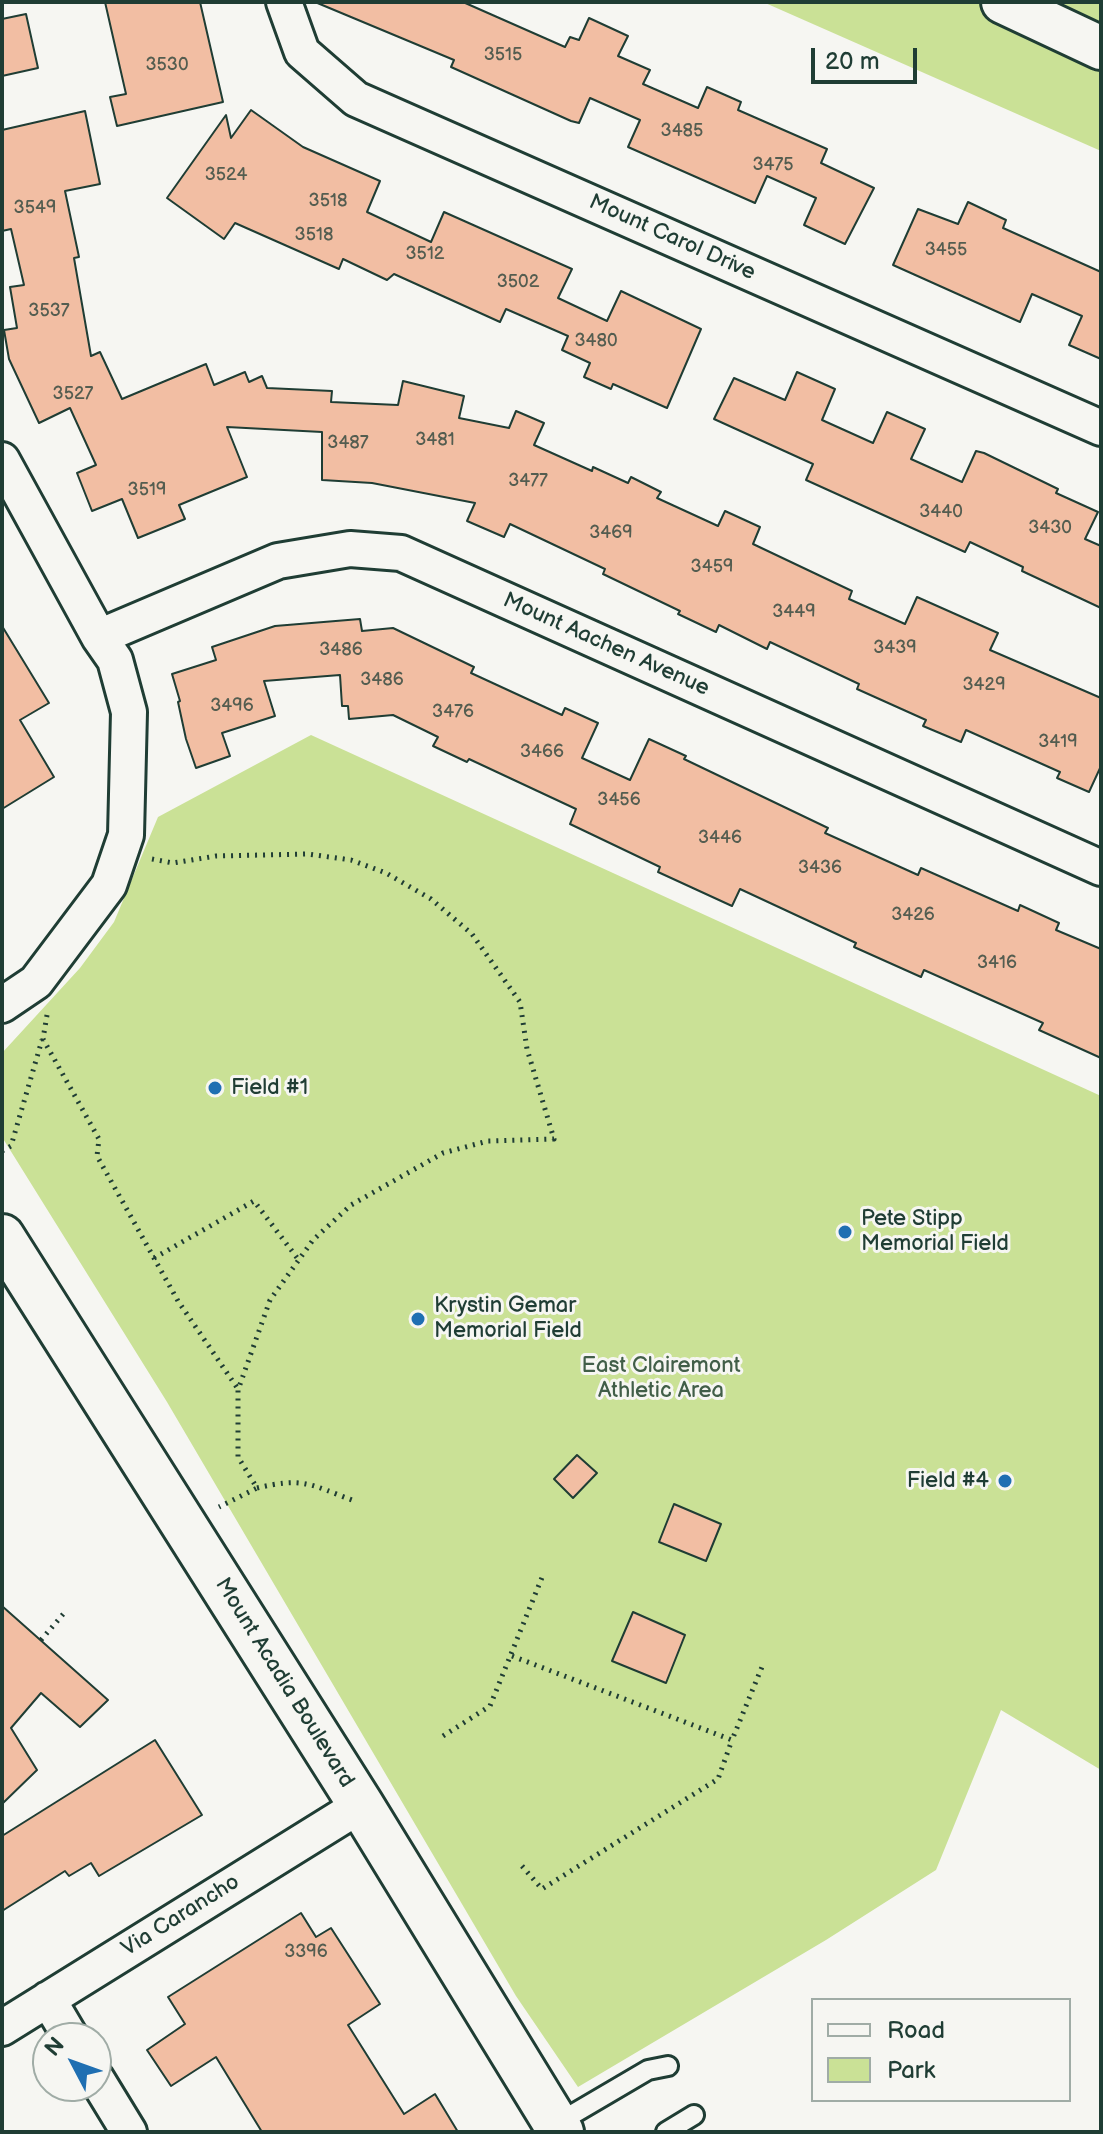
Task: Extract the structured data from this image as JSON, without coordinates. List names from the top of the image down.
{
  "streets": {
    "main road": ["Mount Acadia Boulevard"],
    "street": ["Mount Carol Drive", "Mount Aachen Avenue", "Via Carancho"]
  },
  "crossings": [
    ["Mount Acadia Boulevard", "Via Carancho"]
  ],
  "parks": ["East Clairemont Athletic Area"],
  "places": [
    "Field #1",
    "Pete Stipp Memorial Field",
    "Krystin Gemar Memorial Field",
    "Field #4"
  ],
  "house_numbers": [
    "3515",
    "3530",
    "3485",
    "3475",
    "3524",
    "3518",
    "3549",
    "3518",
    "3455",
    "3512",
    "3502",
    "3537",
    "3480",
    "3527",
    "3481",
    "3487",
    "3477",
    "3519",
    "3440",
    "3430",
    "3469",
    "3459",
    "3449",
    "3439",
    "3486",
    "3486",
    "3429",
    "3496",
    "3476",
    "3419",
    "3466",
    "3456",
    "3446",
    "3436",
    "3426",
    "3416",
    "3396"
  ],
  "legend": ["Road", "Park"],
  "scale_bar": "20 m",
  "north": "top left"
}
